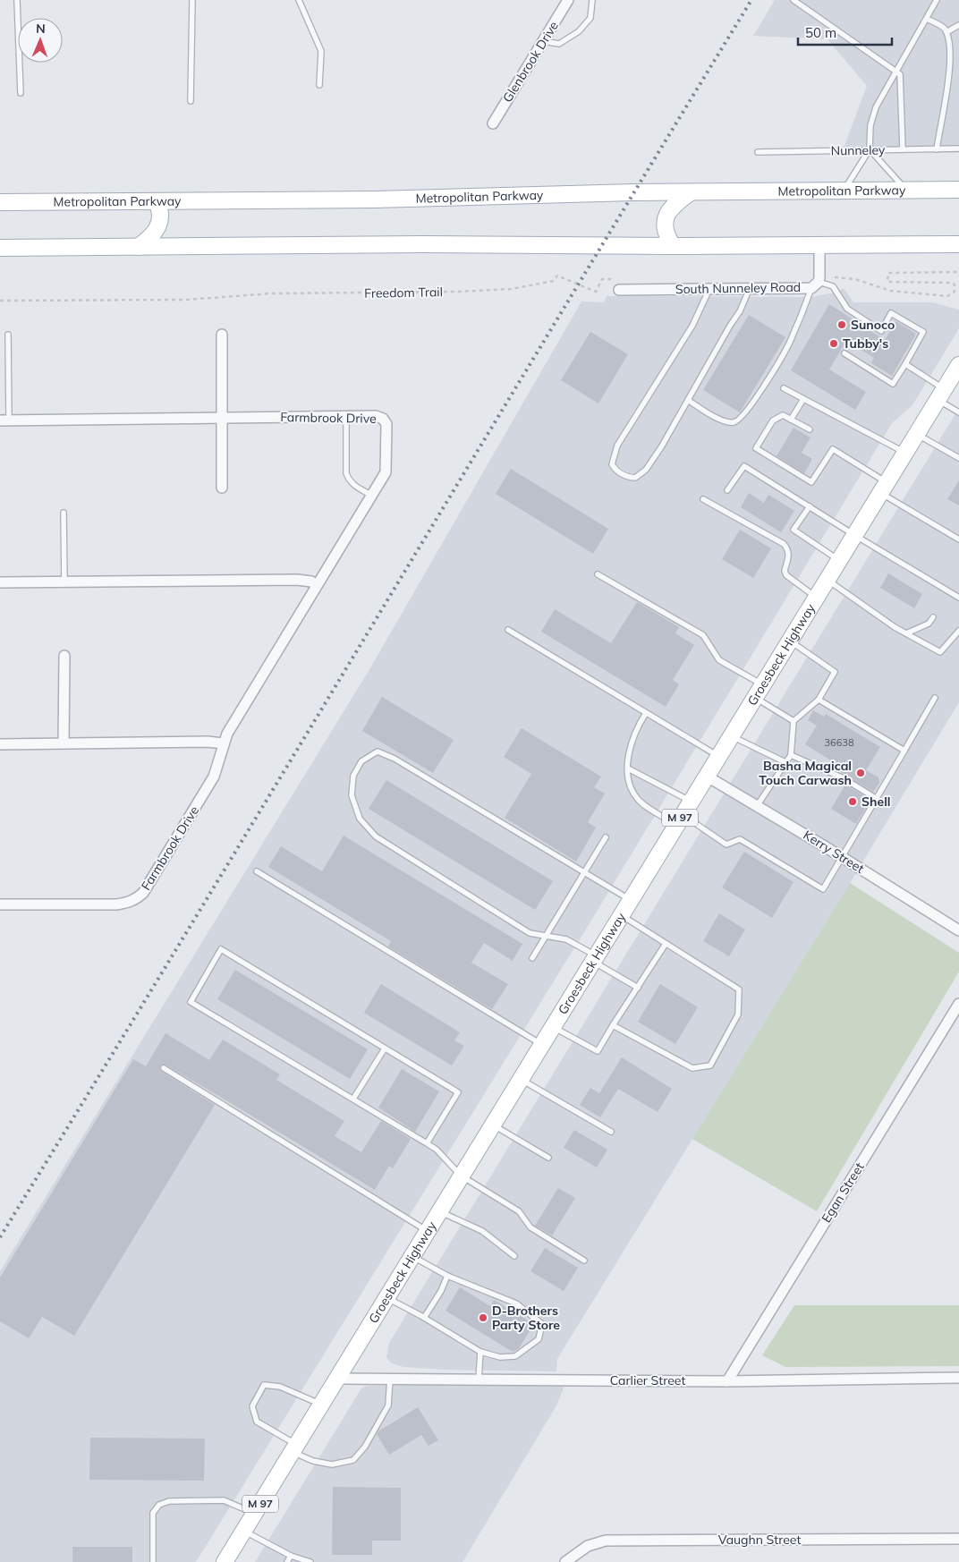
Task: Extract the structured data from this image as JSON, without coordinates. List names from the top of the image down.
{
  "streets": {
    "main road": ["Metropolitan Parkway", "Groesbeck Highway", "M 97"],
    "street": [
      "Glenbrook Drive",
      "South Nunneley Road",
      "Farmbrook Drive",
      "Kerry Street",
      "Egan Street",
      "Carlier Street",
      "Vaughn Street"
    ],
    "lane": ["Nunneley"],
    "path": ["Freedom Trail"]
  },
  "crossings": [
    ["South Nunneley Road", "Freedom Trail"],
    ["Groesbeck Highway", "Kerry Street"],
    ["Groesbeck Highway", "Carlier Street"],
    ["Egan Street", "Carlier Street"]
  ],
  "places": [
    "Sunoco",
    "Tubby's",
    "Basha Magical Touch Carwash",
    "Shell",
    "D-Brothers Party Store"
  ],
  "house_numbers": ["36638"],
  "scale_bar": "50 m",
  "north": "top"
}
